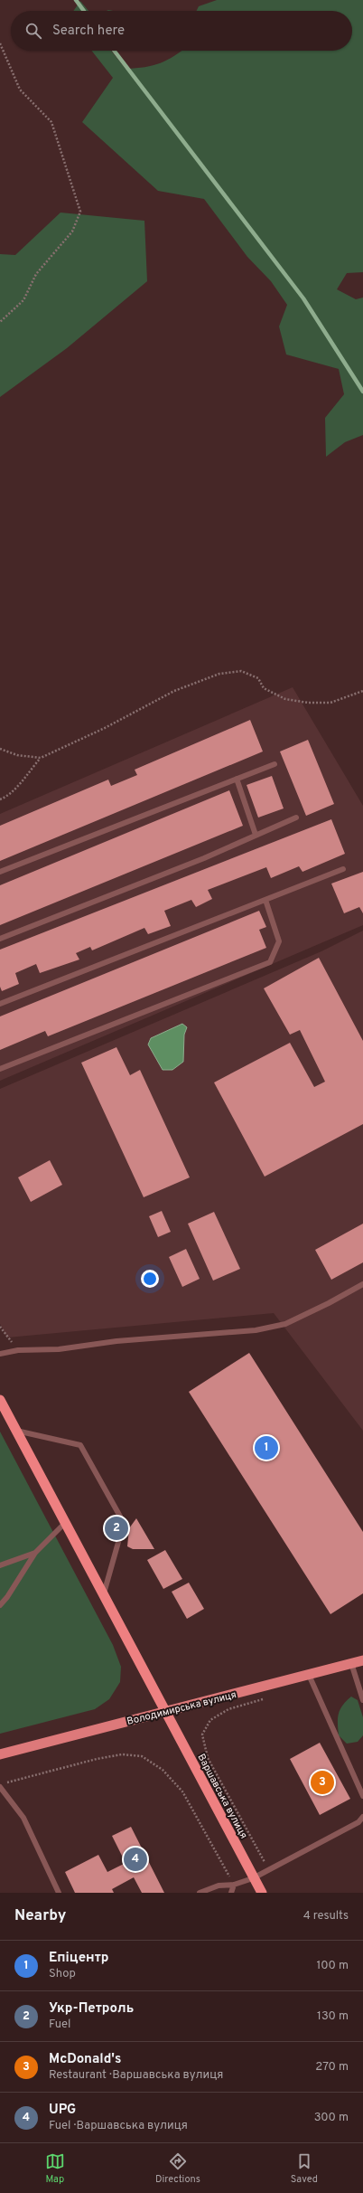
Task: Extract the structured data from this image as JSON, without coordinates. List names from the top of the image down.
{
  "streets": {
    "highway": ["Варшавська вулиця"],
    "main road": ["Володимирська вулиця"]
  },
  "crossings": [
    ["Володимирська вулиця", "Варшавська вулиця"]
  ],
  "page": {
    "search": "Search here",
    "pins": [
      "1",
      "2",
      "3",
      "4"
    ],
    "heading": ["Nearby", "4 results"],
    "list": [
      {
        "mark": "1",
        "name": "Епіцентр",
        "note": "Shop",
        "value": "100 m"
      },
      {
        "mark": "2",
        "name": "Укр-Петроль",
        "note": "Fuel",
        "value": "130 m"
      },
      {
        "mark": "3",
        "name": "McDonald's",
        "note": "Restaurant · Варшавська вулиця",
        "value": "270 m"
      },
      {
        "mark": "4",
        "name": "UPG",
        "note": "Fuel · Варшавська вулиця",
        "value": "300 m"
      }
    ],
    "nav": ["Map", "Directions", "Saved"]
  }
}
